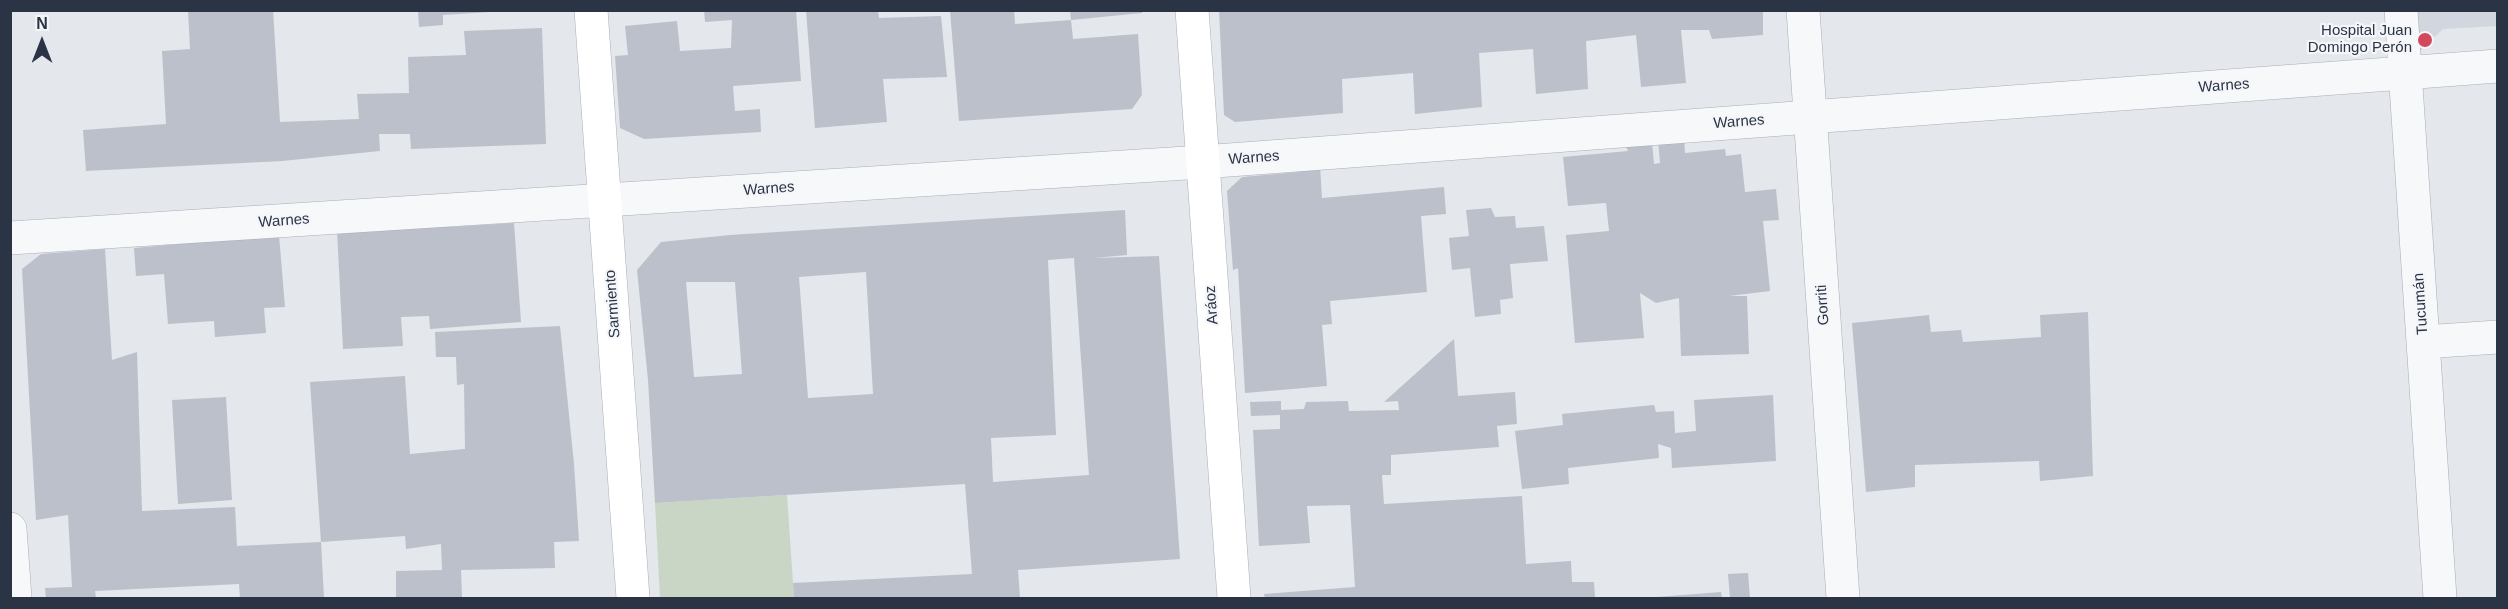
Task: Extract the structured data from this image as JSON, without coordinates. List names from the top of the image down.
{
  "streets": {
    "street": [
      "Warnes",
      "Sarmiento",
      "Tucumán",
      "Aráoz",
      "Gorriti"
    ]
  },
  "crossings": [
    ["Warnes", "Sarmiento"],
    ["Warnes", "Tucumán"],
    ["Warnes", "Aráoz"],
    ["Warnes", "Gorriti"]
  ],
  "places": ["Hospital Juan Domingo Perón"],
  "north": "top"
}
